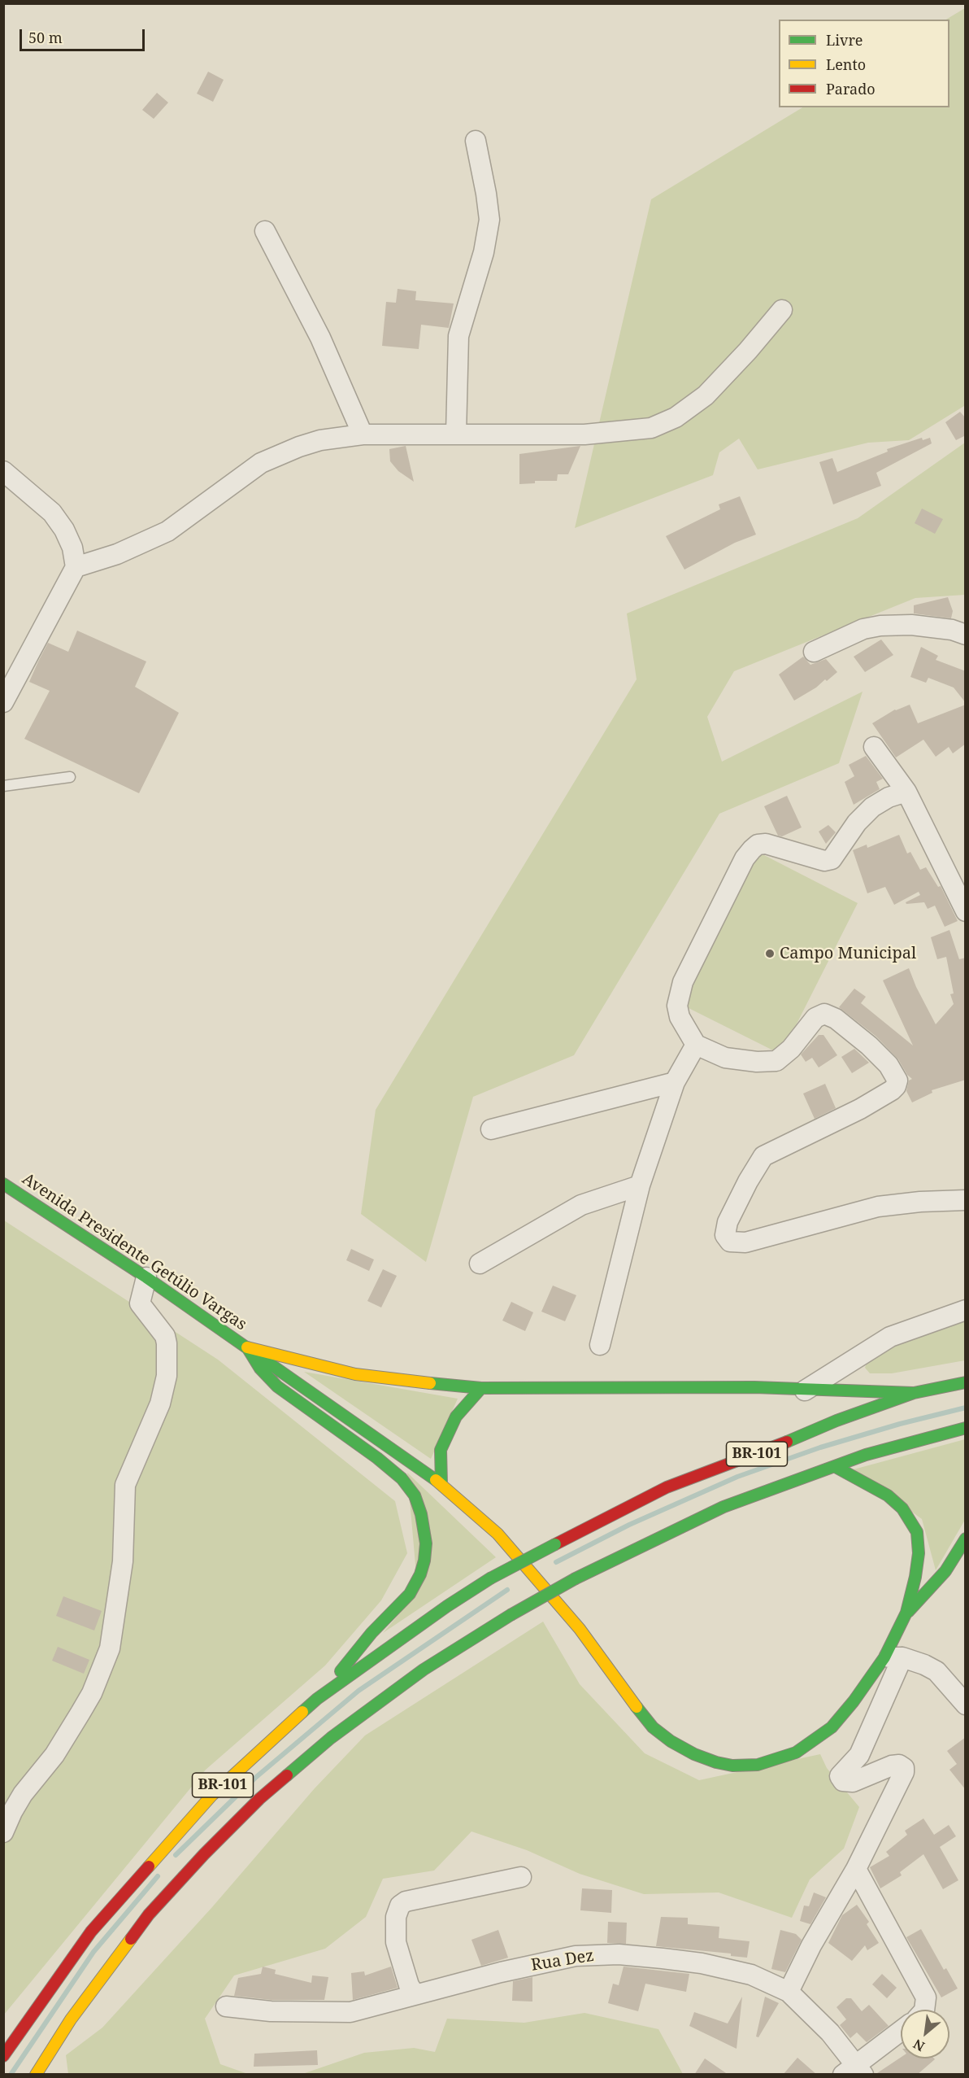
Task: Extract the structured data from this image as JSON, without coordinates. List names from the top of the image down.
{
  "streets": {
    "main road": ["Avenida Presidente Getúlio Vargas", "BR-101"],
    "street": ["Rua Dez"]
  },
  "places": ["Campo Municipal"],
  "legend": ["Livre", "Lento", "Parado"],
  "scale_bar": "50 m",
  "north": "bottom left"
}
